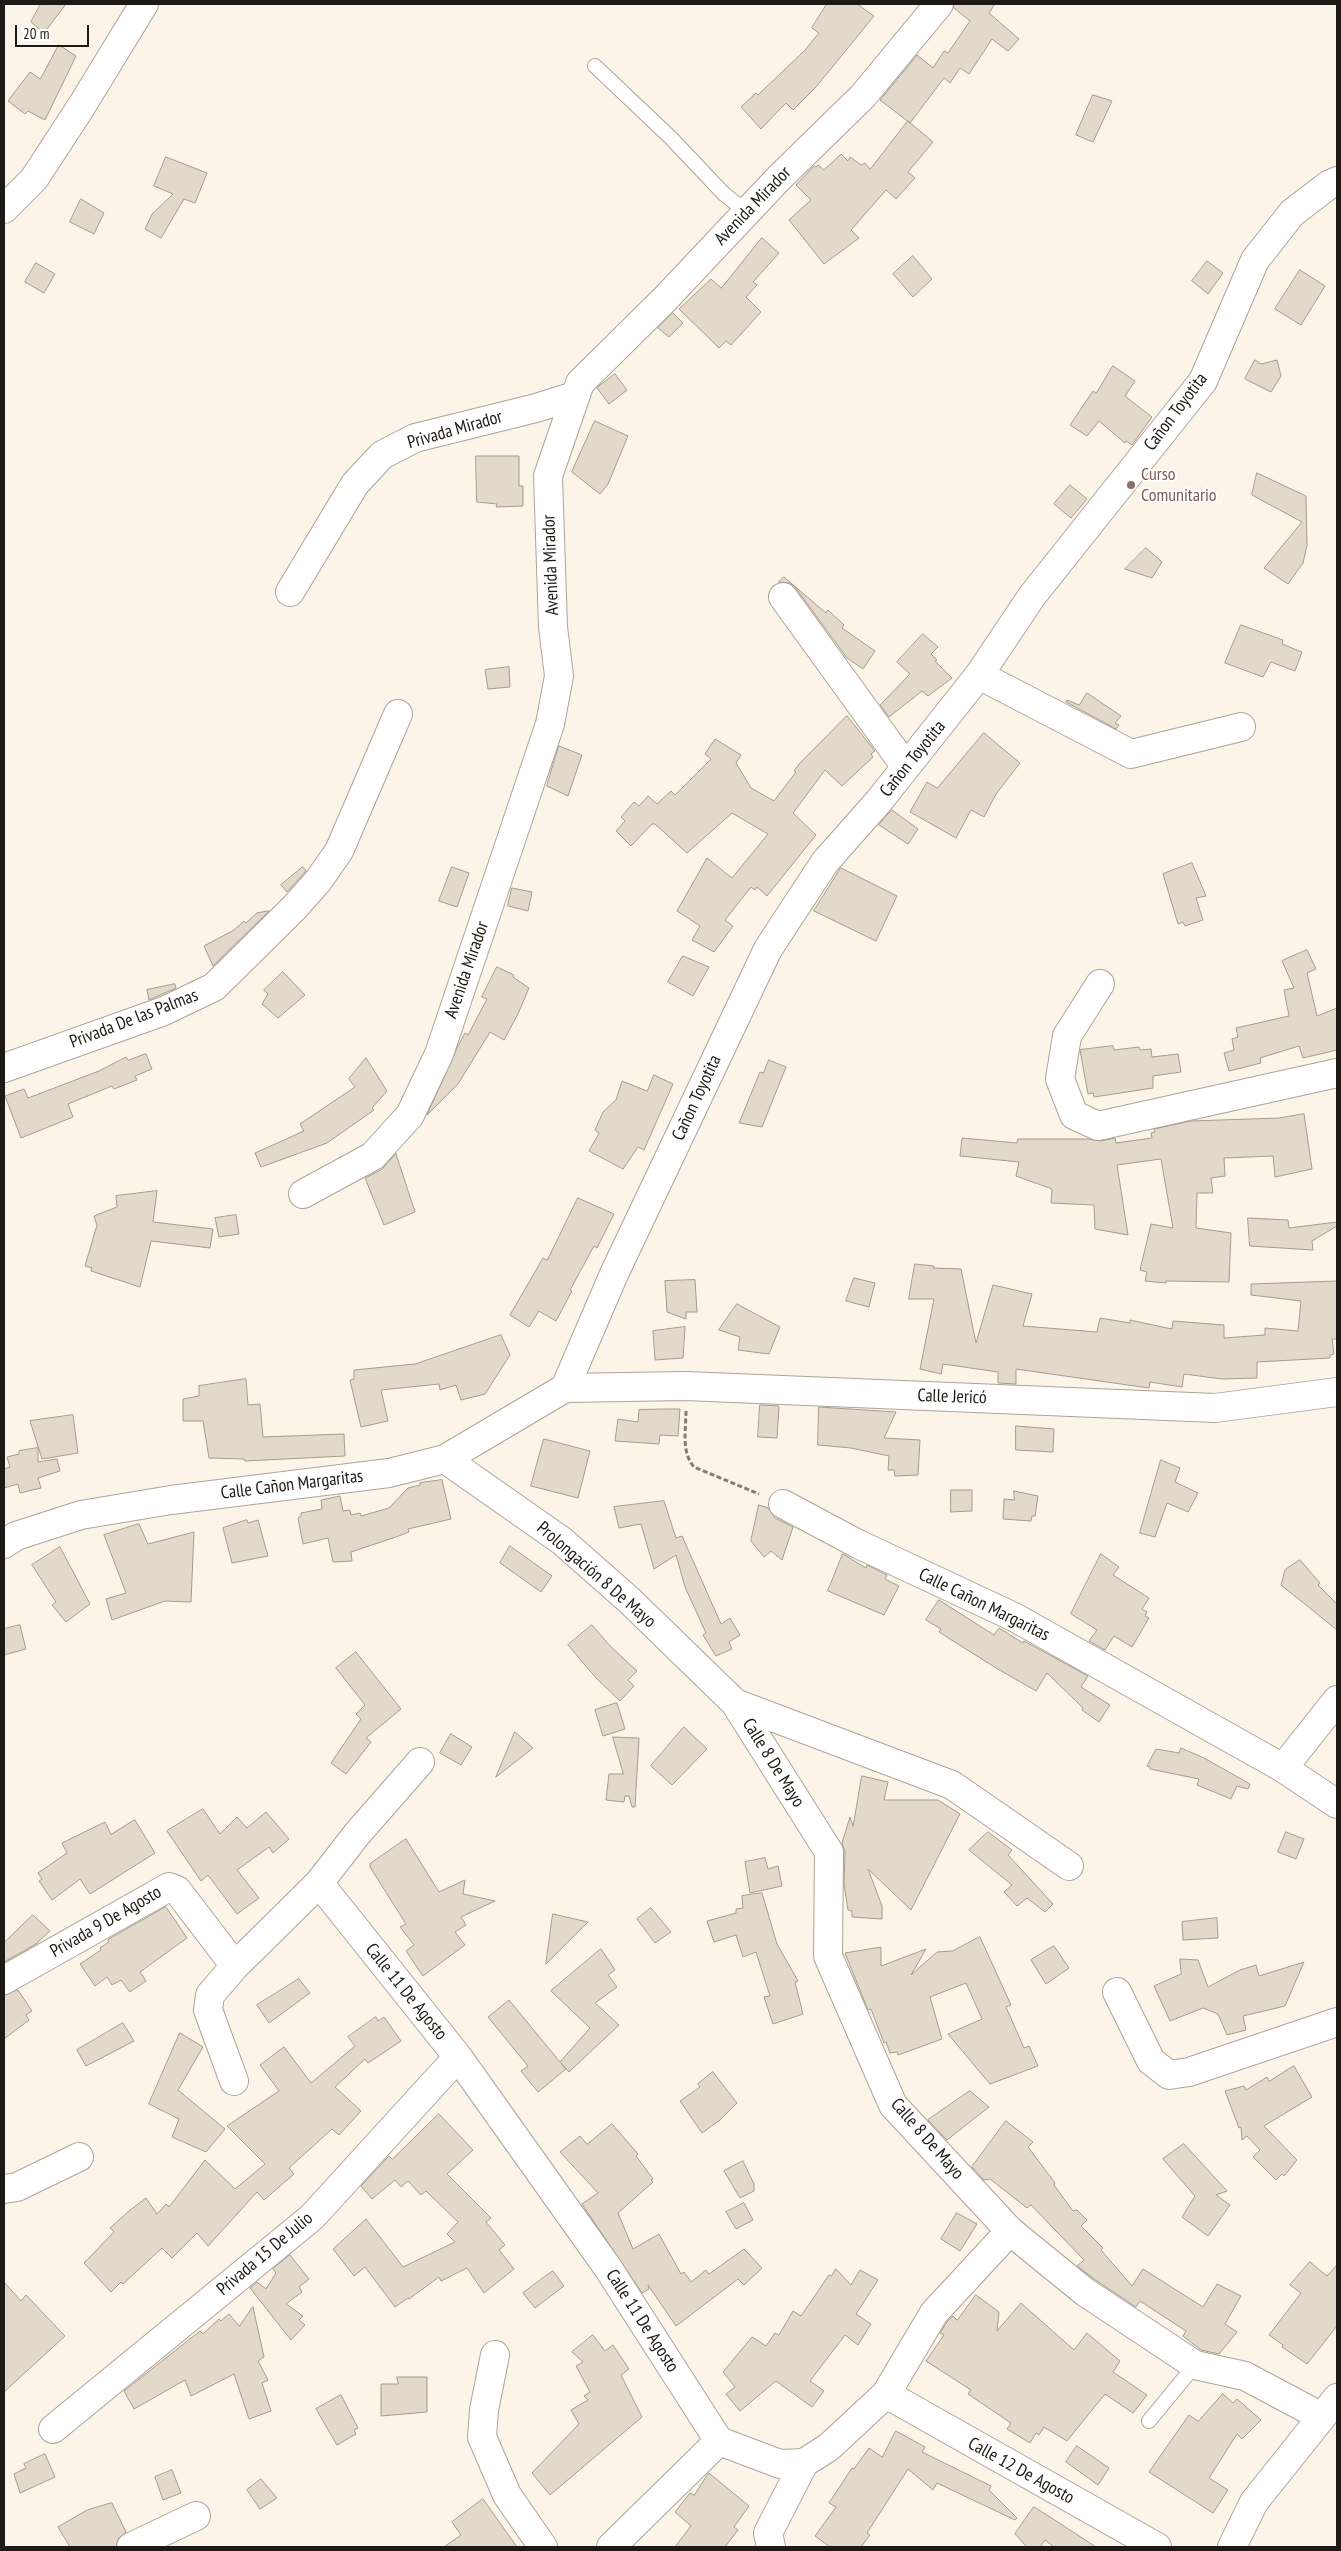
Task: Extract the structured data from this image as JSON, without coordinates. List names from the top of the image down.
{
  "streets": {
    "street": [
      "Avenida Mirador",
      "Cañon Toyotita",
      "Privada Mirador",
      "Privada De las Palmas",
      "Calle Jericó",
      "Calle Cañon Margaritas",
      "Prolongación 8 De Mayo",
      "Calle 8 De Mayo",
      "Privada 9 De Agosto",
      "Calle 11 De Agosto",
      "Privada 15 De Julio",
      "Calle 12 De Agosto"
    ]
  },
  "crossings": [
    ["Avenida Mirador", "Privada Mirador"],
    ["Cañon Toyotita", "Calle Jericó"],
    ["Cañon Toyotita", "Calle Cañon Margaritas"],
    ["Calle Jericó", "Calle Cañon Margaritas"],
    ["Calle Cañon Margaritas", "Prolongación 8 De Mayo"],
    ["Prolongación 8 De Mayo", "Calle 8 De Mayo"],
    ["Calle 11 De Agosto", "Privada 15 De Julio"]
  ],
  "places": ["Curso Comunitario"],
  "scale_bar": "20 m"
}
